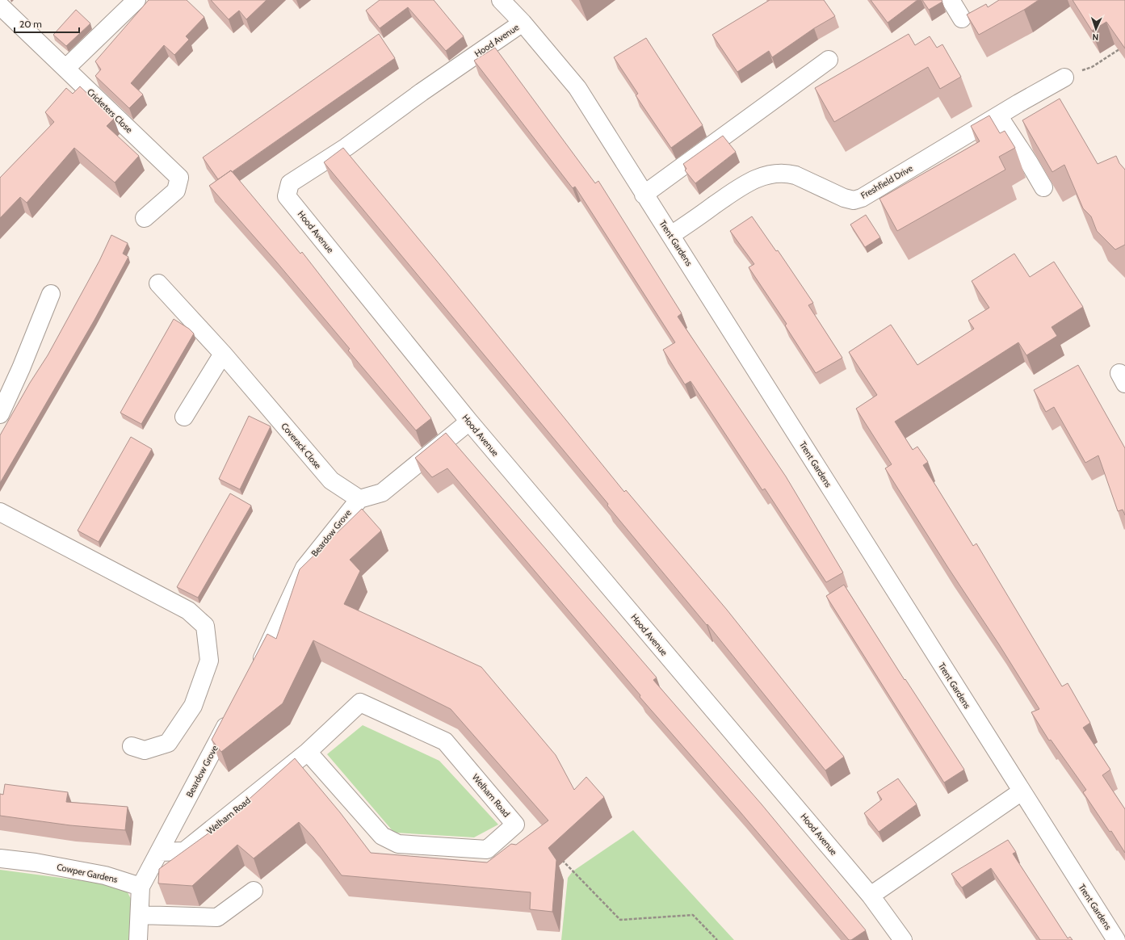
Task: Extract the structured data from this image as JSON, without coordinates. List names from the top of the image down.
{
  "streets": {
    "street": [
      "Hood Avenue",
      "Cricketers Close",
      "Freshfield Drive",
      "Trent Gardens",
      "Coverack Close",
      "Beardow Grove",
      "Welham Road",
      "Cowper Gardens"
    ]
  },
  "crossings": [
    ["Hood Avenue", "Trent Gardens"],
    ["Freshfield Drive", "Trent Gardens"],
    ["Coverack Close", "Beardow Grove"],
    ["Beardow Grove", "Welham Road"],
    ["Beardow Grove", "Cowper Gardens"]
  ],
  "scale_bar": "20 m",
  "north": "bottom"
}
